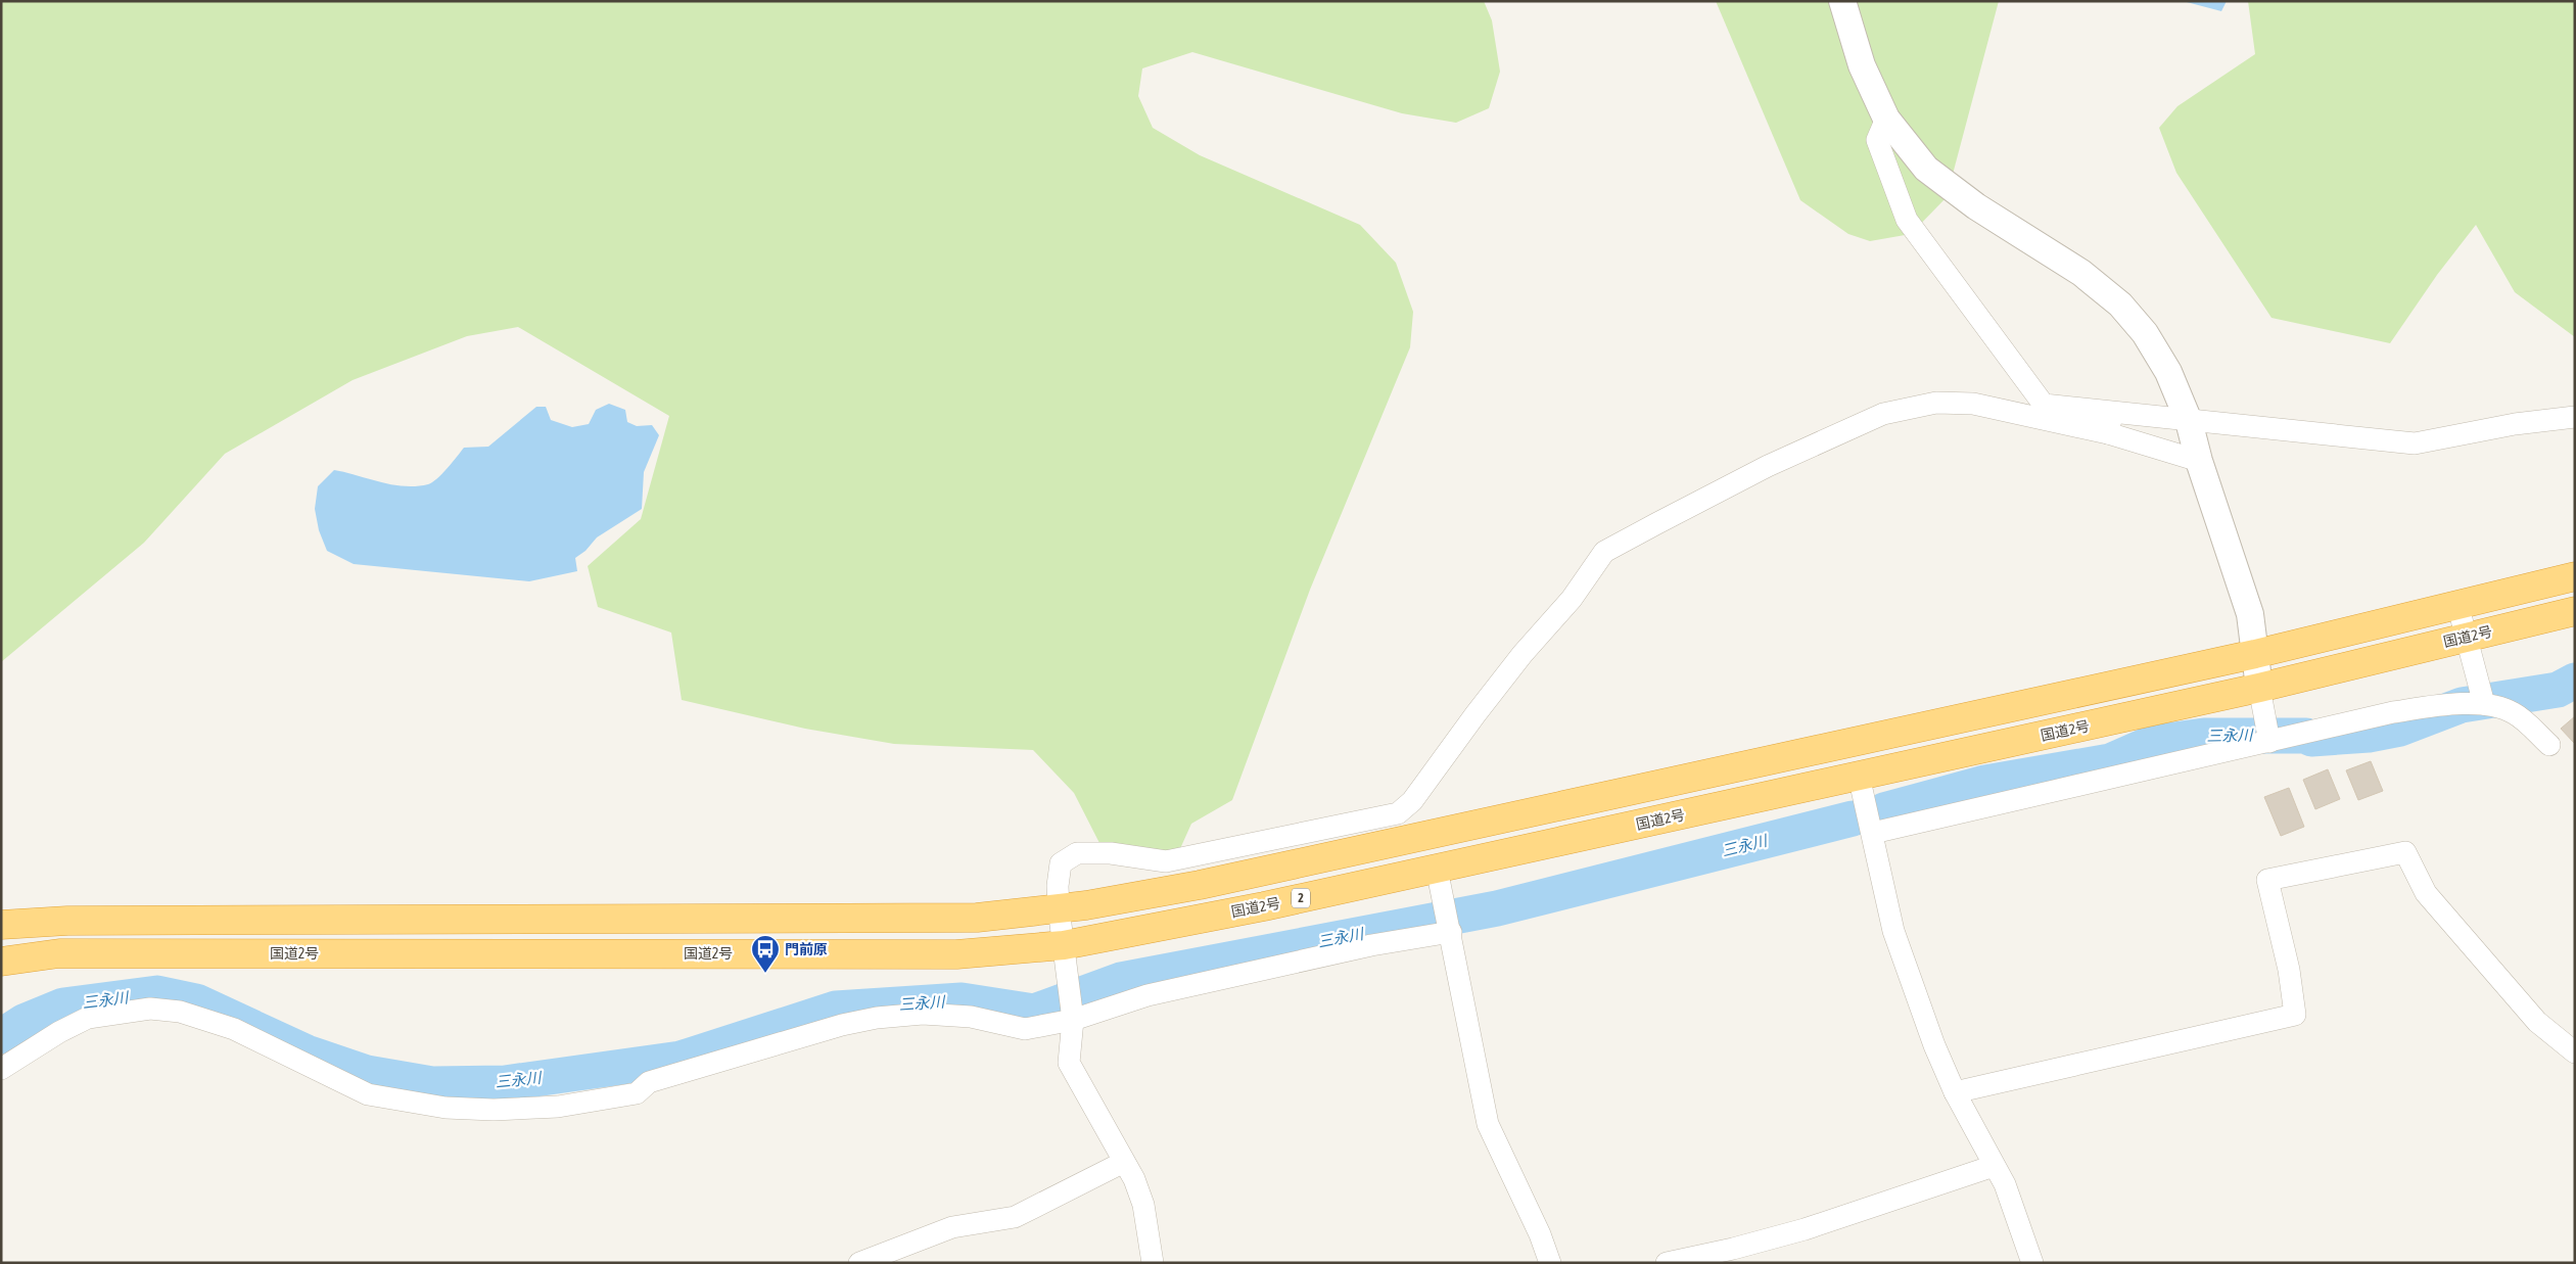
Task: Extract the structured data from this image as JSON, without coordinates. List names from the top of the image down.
{
  "streets": {
    "highway": ["国道2号", "2"]
  },
  "water": ["三永川"],
  "places": {
    "bus stop": ["門前原"]
  }
}
